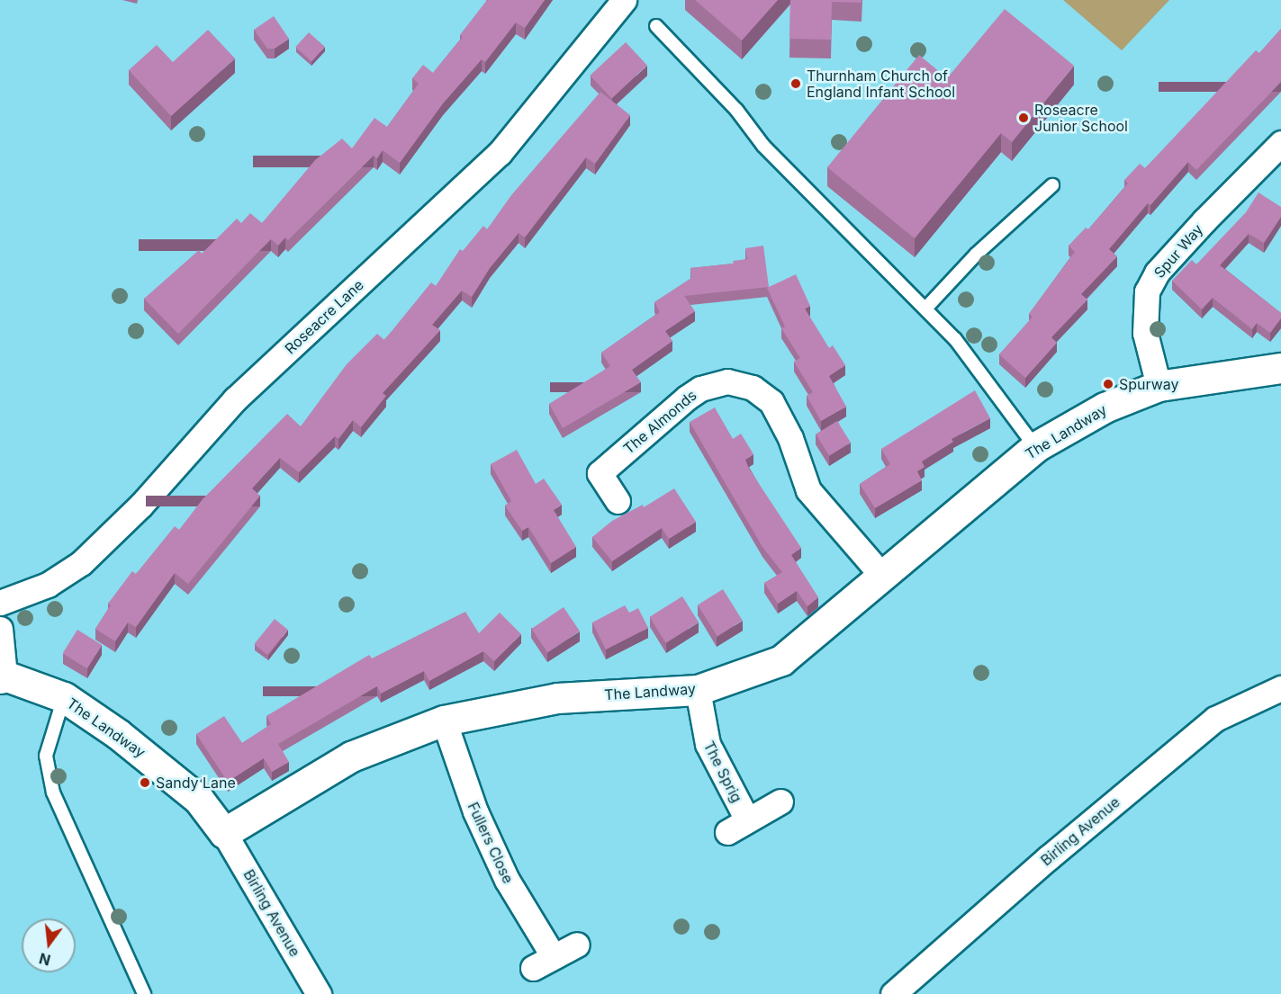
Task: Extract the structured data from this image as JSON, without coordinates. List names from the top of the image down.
{
  "streets": {
    "street": [
      "Spur Way",
      "Roseacre Lane",
      "The Almonds",
      "The Landway",
      "The Sprig",
      "Birling Avenue",
      "Fullers Close"
    ]
  },
  "crossings": [
    ["Spur Way", "The Landway"],
    ["The Almonds", "The Landway"],
    ["The Landway", "The Sprig"],
    ["The Landway", "Birling Avenue"],
    ["The Landway", "Fullers Close"]
  ],
  "places": [
    "Thurnham Church of England Infant School",
    "Roseacre Junior School",
    "Spurway",
    "Sandy Lane"
  ],
  "north": "bottom"
}
